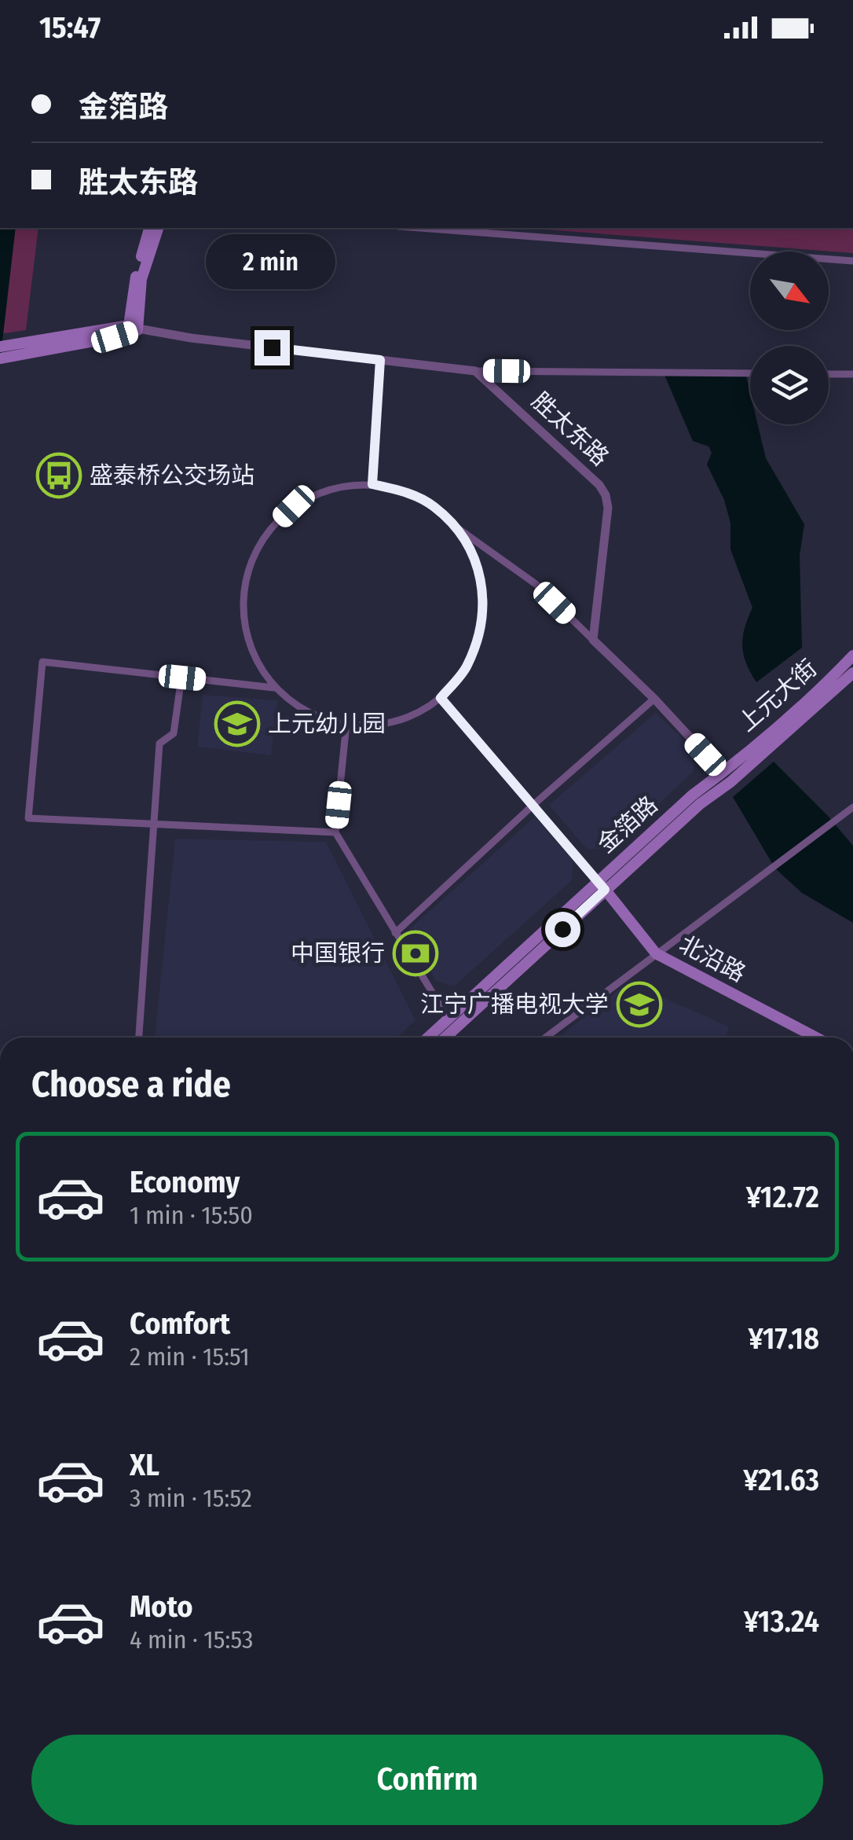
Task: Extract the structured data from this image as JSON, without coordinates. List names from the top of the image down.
{
  "streets": {
    "main road": ["上元大街", "金箔路", "北沿路"],
    "street": ["胜太东路"]
  },
  "crossings": [
    ["上元大街", "金箔路"],
    ["金箔路", "北沿路"]
  ],
  "places": {
    "bus stop": ["盛泰桥公交场站"],
    "school or university": ["上元幼儿园", "江宁广播电视大学"],
    "bank": ["中国银行"]
  },
  "north": "bottom right",
  "page": {
    "status": "15:47",
    "banner": ["金箔路", "胜太东路"],
    "bubble": "2 min",
    "heading": "Choose a ride",
    "list": [
      {
        "name": "Economy",
        "note": "1 min · 15:50",
        "value": "¥12.72"
      },
      {
        "name": "Comfort",
        "note": "2 min · 15:51",
        "value": "¥17.18"
      },
      {
        "name": "XL",
        "note": "3 min · 15:52",
        "value": "¥21.63"
      },
      {
        "name": "Moto",
        "note": "4 min · 15:53",
        "value": "¥13.24"
      }
    ],
    "buttons": "Confirm"
  }
}
